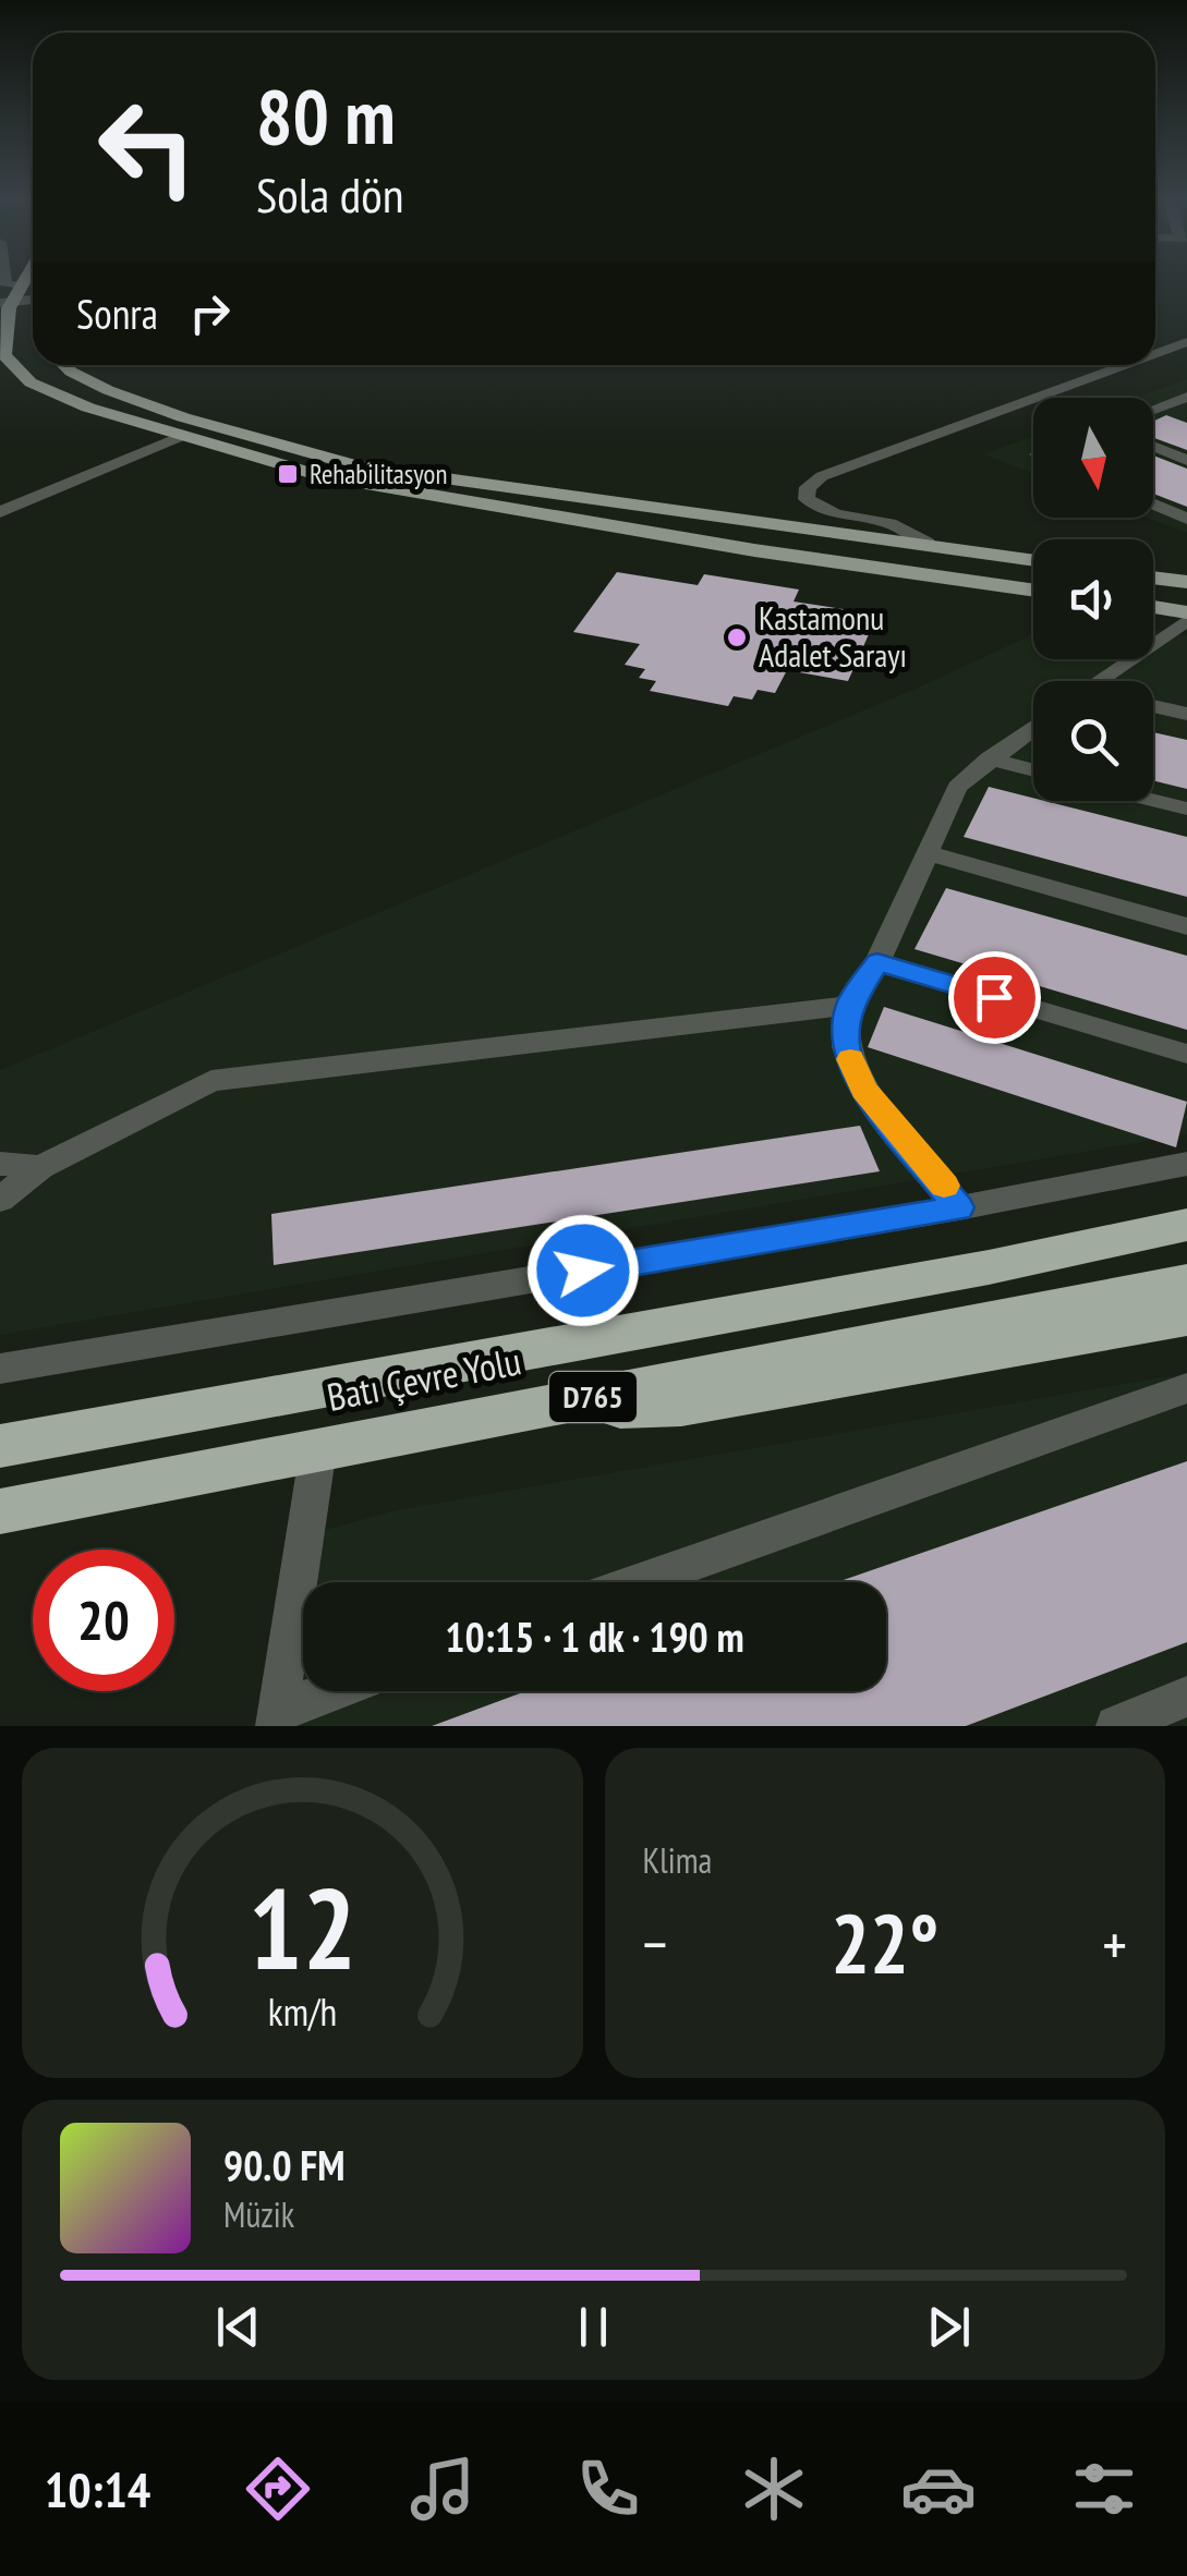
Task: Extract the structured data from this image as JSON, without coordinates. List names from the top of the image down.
{
  "streets": {
    "highway": ["Batı Çevre Yolu", "D765"]
  },
  "places": {
    "transit": ["Rehabilitasyon"],
    "other": ["Kastamonu Adalet Sarayı"]
  },
  "north": "bottom",
  "page": {
    "turn": ["80 m", "Sola dön"],
    "then": "Sonra",
    "limit": "20",
    "trip": "10:15 · 1 dk · 190 m",
    "tile": "Klima",
    "heat": ["−", "22°", "+"],
    "song": ["90.0 FM", "Müzik"],
    "tabs": "10:14",
    "gauge": ["12", "km/h"]
  }
}
